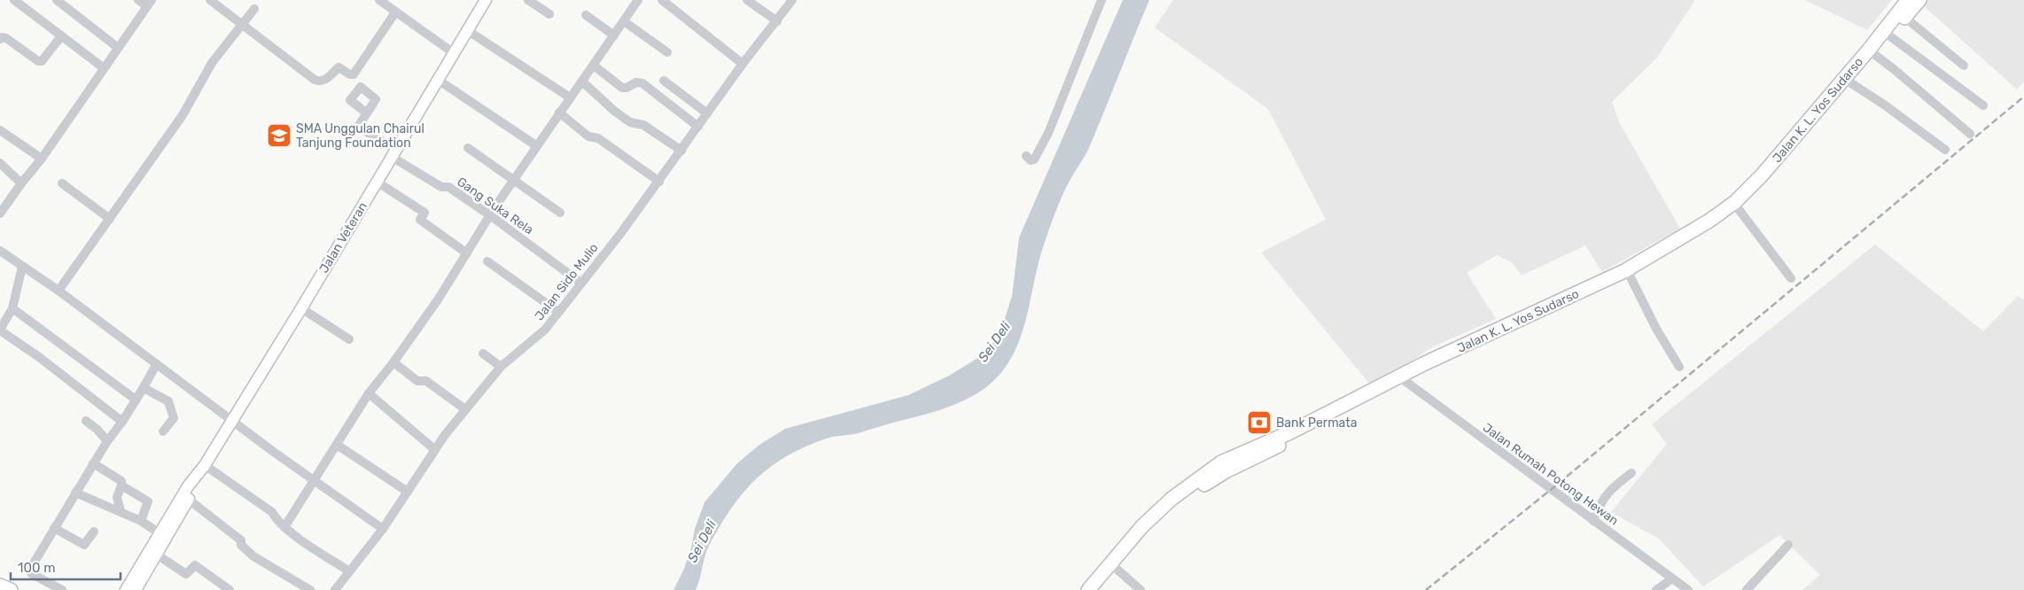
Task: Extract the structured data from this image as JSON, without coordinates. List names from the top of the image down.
{
  "streets": {
    "highway": ["Jalan K. L. Yos Sudarso"],
    "main road": ["Jalan Veteran"],
    "street": ["Gang Suka Rela", "Jalan Sido Mulio", "Jalan Rumah Potong Hewan"]
  },
  "crossings": [
    ["Jalan K. L. Yos Sudarso", "Jalan Rumah Potong Hewan"],
    ["Gang Suka Rela", "Jalan Veteran"],
    ["Gang Suka Rela", "Jalan Sido Mulio"]
  ],
  "water": ["Sei Deli"],
  "places": {
    "school or university": ["SMA Unggulan Chairul Tanjung Foundation"],
    "bank": ["Bank Permata"]
  },
  "scale_bar": "100 m"
}
